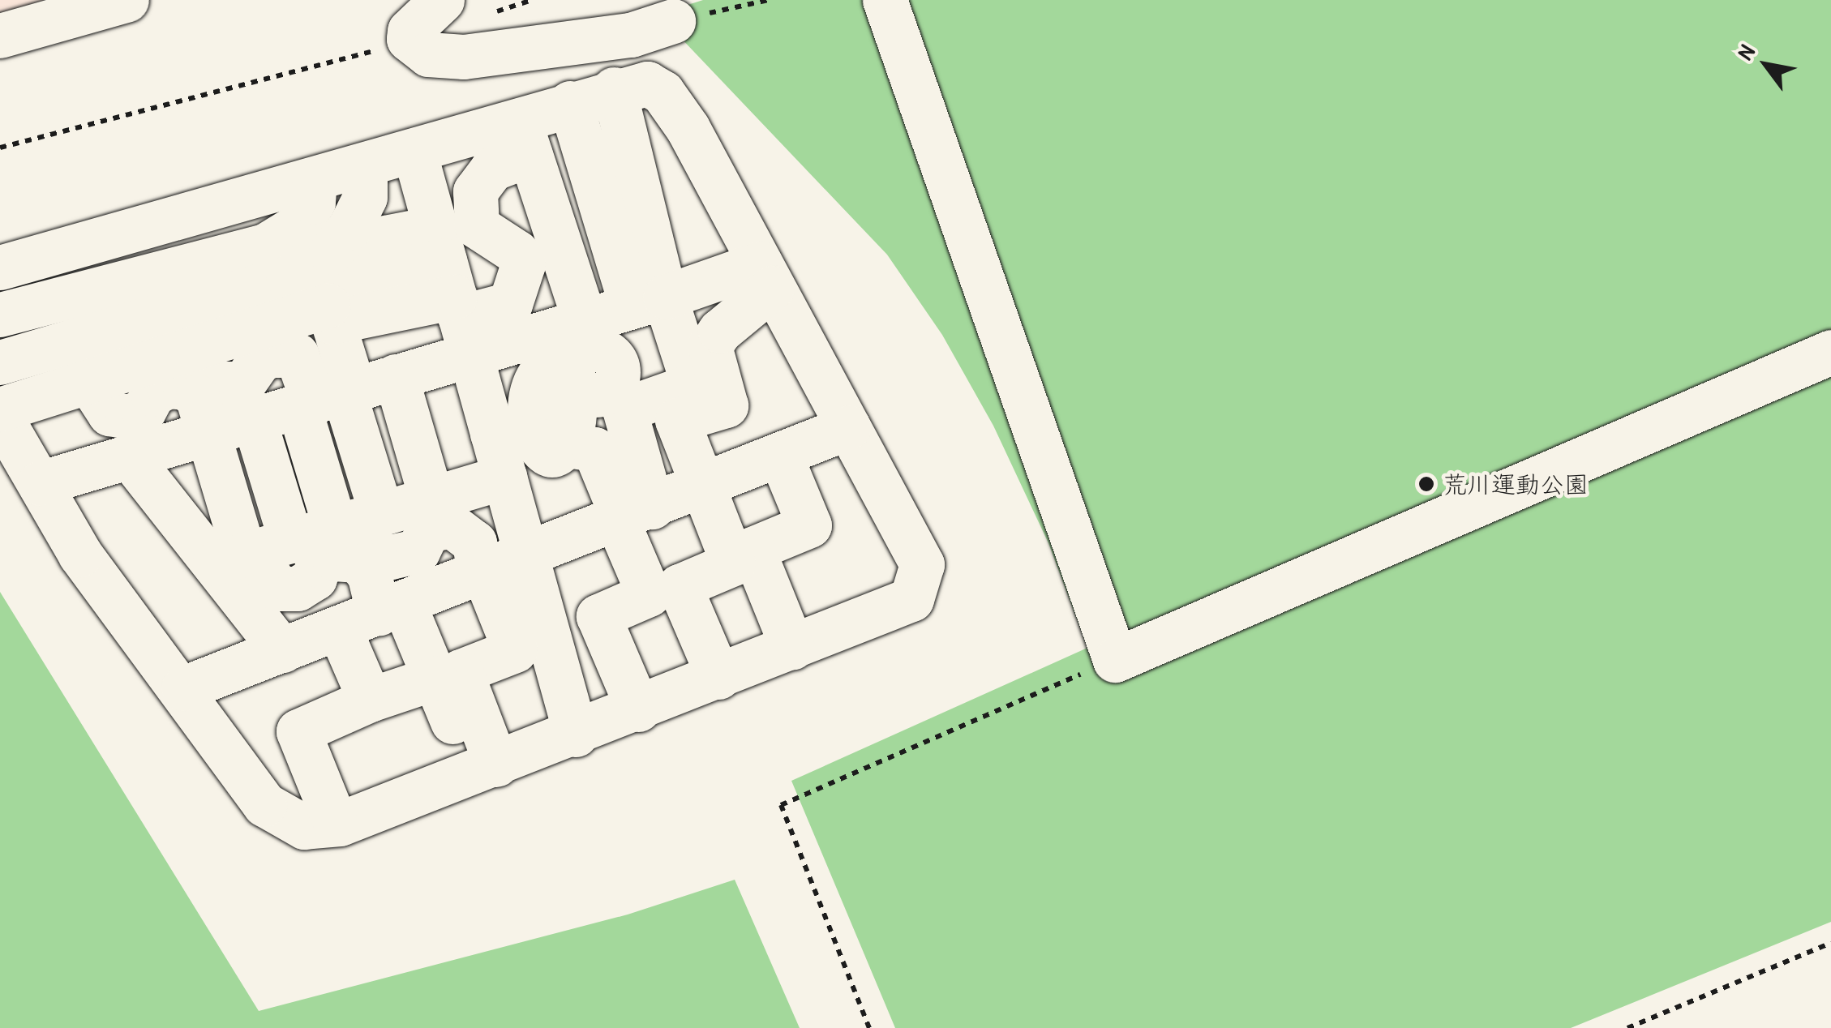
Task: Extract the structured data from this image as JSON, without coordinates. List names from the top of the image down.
{
  "places": ["荒川運動公園"],
  "north": "top left"
}
